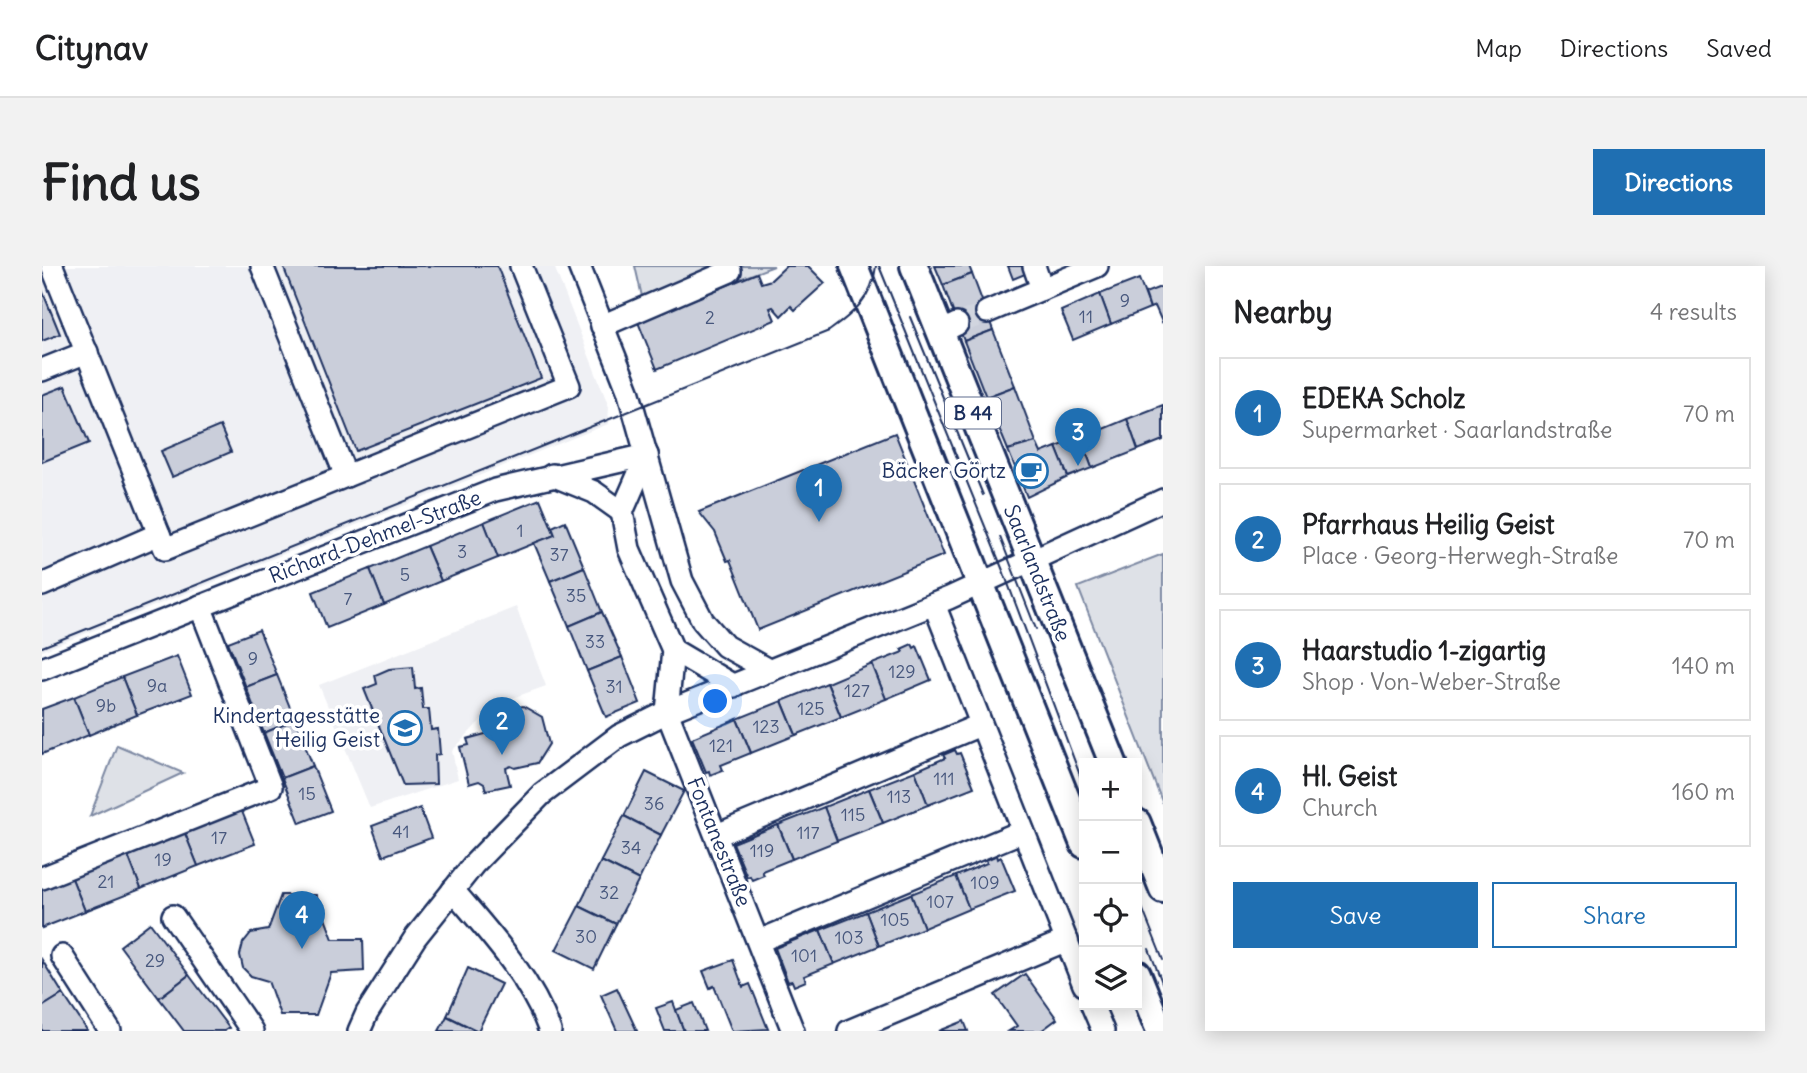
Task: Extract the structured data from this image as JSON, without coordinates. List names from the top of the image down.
{
  "streets": {
    "main road": ["B 44", "Saarlandstraße"],
    "street": ["Richard-Dehmel-Straße", "Fontanestraße"]
  },
  "places": {
    "cafe": ["Bäcker Görtz"],
    "school or university": ["Kindertagesstätte Heilig Geist"]
  },
  "house_numbers": [
    "9",
    "11",
    "2",
    "1",
    "3",
    "37",
    "5",
    "35",
    "7",
    "33",
    "9",
    "129",
    "9a",
    "31",
    "127",
    "9b",
    "125",
    "123",
    "121",
    "111",
    "15",
    "113",
    "36",
    "115",
    "41",
    "117",
    "17",
    "34",
    "119",
    "19",
    "21",
    "109",
    "32",
    "107",
    "105",
    "30",
    "103",
    "101",
    "29"
  ],
  "page": {
    "header": "Citynav",
    "nav": ["Map", "Directions", "Saved"],
    "buttons": [
      "Directions",
      ["Save", "Share"]
    ],
    "title": "Find us",
    "heading": ["Nearby", "4 results"],
    "list": [
      {
        "mark": "1",
        "name": "EDEKA Scholz",
        "note": "Supermarket · Saarlandstraße",
        "value": "70 m"
      },
      {
        "mark": "2",
        "name": "Pfarrhaus Heilig Geist",
        "note": "Place · Georg-Herwegh-Straße",
        "value": "70 m"
      },
      {
        "mark": "3",
        "name": "Haarstudio 1-zigartig",
        "note": "Shop · Von-Weber-Straße",
        "value": "140 m"
      },
      {
        "mark": "4",
        "name": "Hl. Geist",
        "note": "Church",
        "value": "160 m"
      }
    ],
    "pins": [
      "3",
      "1",
      "2",
      "4"
    ],
    "map_buttons": ["+", "−"]
  }
}
